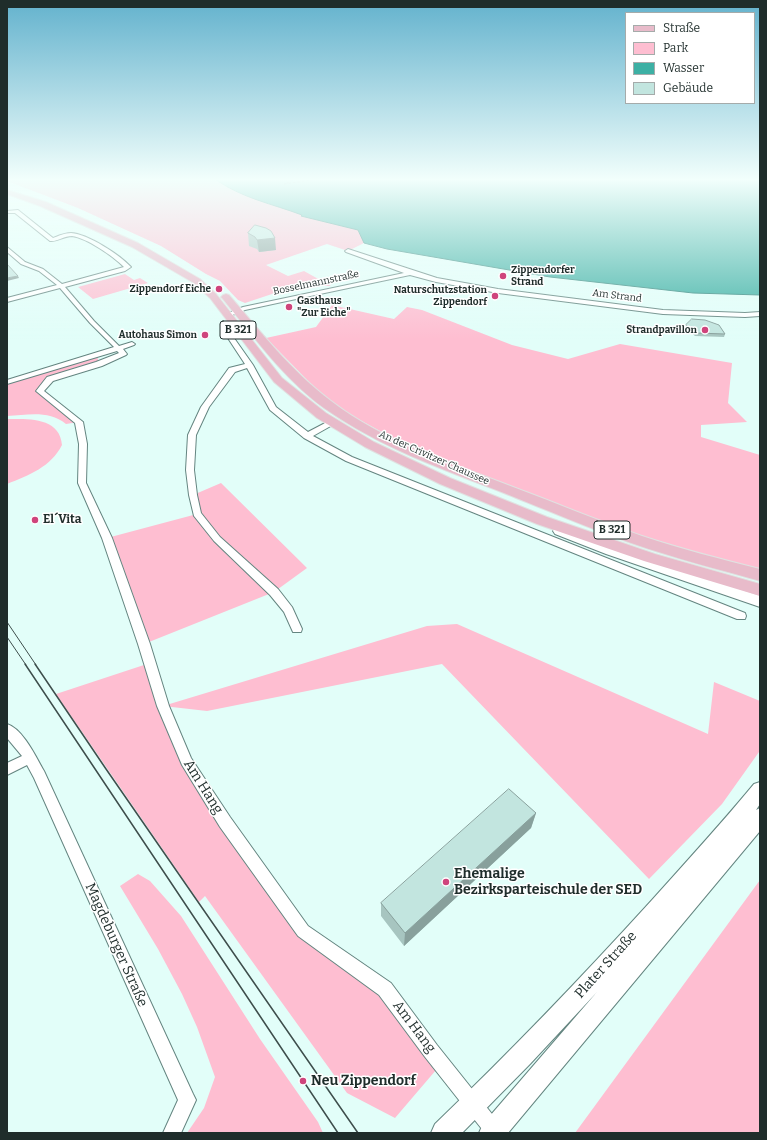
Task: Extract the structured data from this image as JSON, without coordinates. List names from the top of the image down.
{
  "streets": {
    "main road": ["B 321", "An der Crivitzer Chaussee"],
    "street": [
      "Bosselmannstraße",
      "Am Strand",
      "Am Hang",
      "Magdeburger Straße",
      "Plater Straße"
    ]
  },
  "crossings": [
    ["Bosselmannstraße", "Am Strand"],
    ["Bosselmannstraße", "An der Crivitzer Chaussee"],
    ["B 321", "An der Crivitzer Chaussee"],
    ["Am Hang", "Plater Straße"]
  ],
  "places": [
    "Zippendorfer Strand",
    "Zippendorf Eiche",
    "Naturschutzstation Zippendorf",
    "Gasthaus \"Zur Eiche\"",
    "Strandpavillon",
    "Autohaus Simon",
    "El´Vita",
    "Ehemalige Bezirksparteischule der SED",
    "Neu Zippendorf"
  ],
  "legend": [
    "Straße",
    "Park",
    "Wasser",
    "Gebäude"
  ]
}
